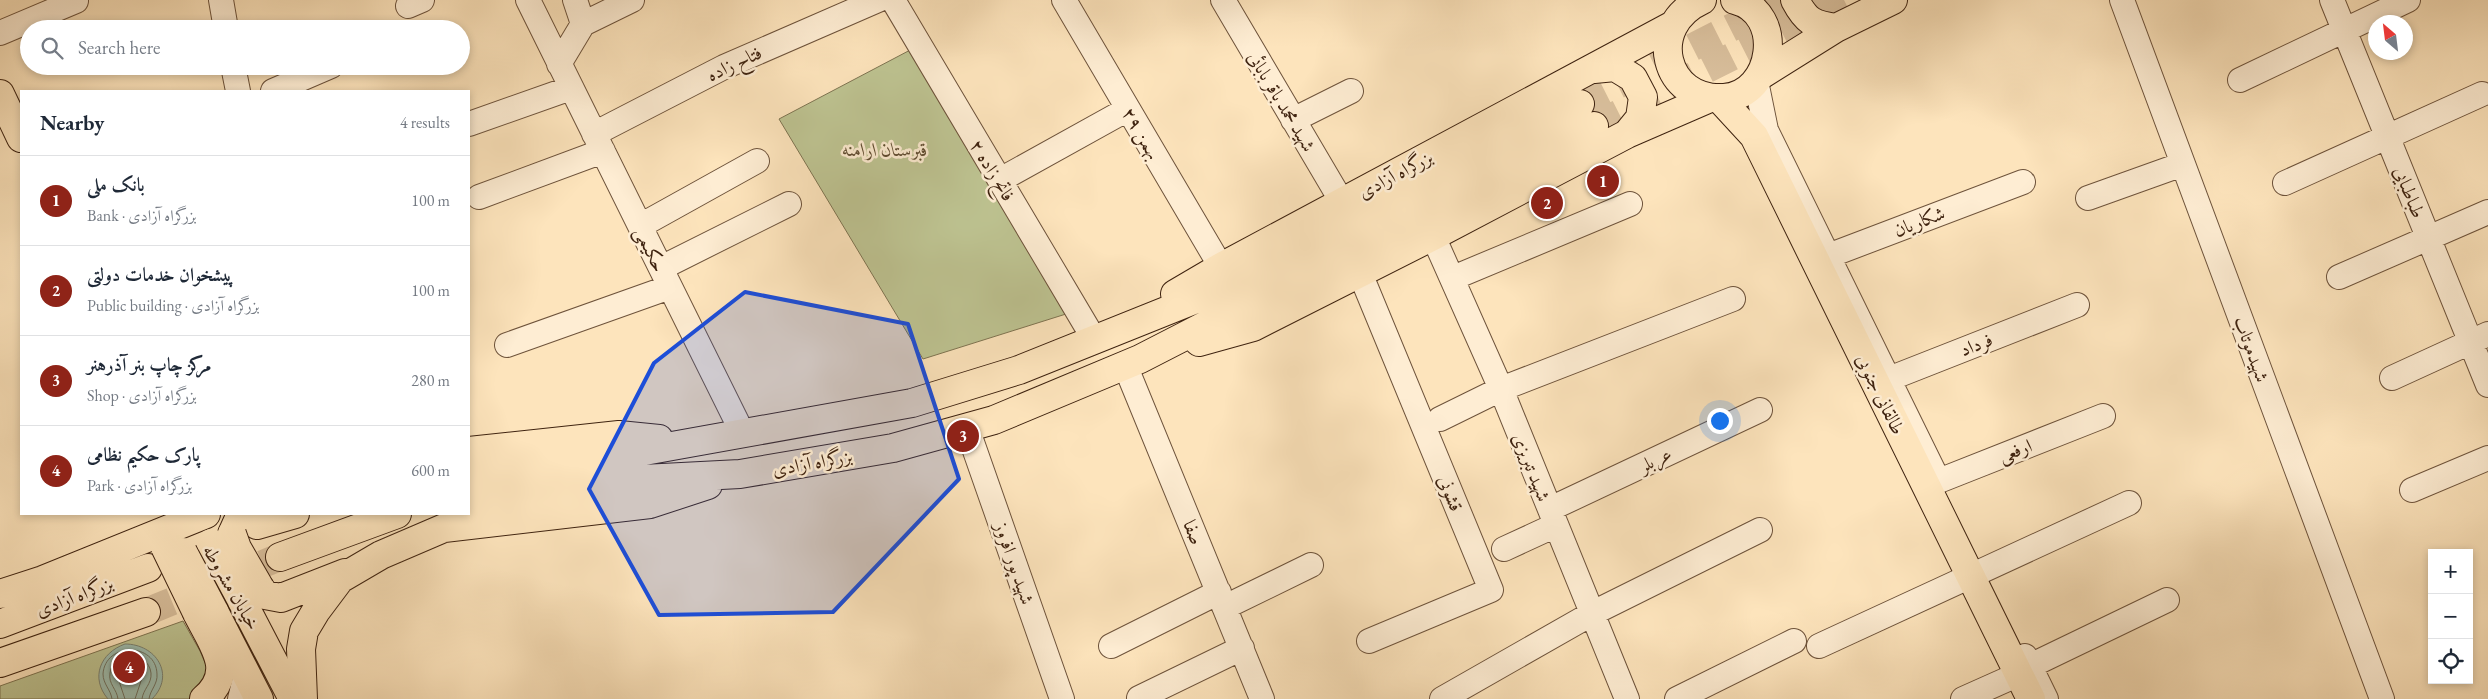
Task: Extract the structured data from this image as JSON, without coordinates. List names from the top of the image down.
{
  "streets": {
    "main road": ["بزرگراه آزادی", "طالقانی جنوبی", "خیابان مشروطه"],
    "street": [
      "فتاح زاده",
      "شهید محمد باقر بابائی",
      "۲۹ بهمن",
      "فاتح زاده ۲",
      "طباطبایی",
      "شکاریان",
      "حکیمی",
      "فرداد",
      "شهیدموتاب",
      "ارفعی",
      "عربلر",
      "شهید تبریزی",
      "قشونی",
      "صفا",
      "شهید پور افروز"
    ]
  },
  "crossings": [
    ["فتاح زاده", "حکیمی"],
    ["شهید محمد باقر بابائی", "بزرگراه آزادی"],
    ["۲۹ بهمن", "بزرگراه آزادی"],
    ["فاتح زاده ۲", "بزرگراه آزادی"],
    ["بزرگراه آزادی", "حکیمی"],
    ["بزرگراه آزادی", "طالقانی جنوبی"],
    ["بزرگراه آزادی", "شهید تبریزی"],
    ["بزرگراه آزادی", "قشونی"],
    ["بزرگراه آزادی", "صفا"],
    ["بزرگراه آزادی", "شهید پور افروز"],
    ["شکاریان", "طالقانی جنوبی"],
    ["فرداد", "طالقانی جنوبی"],
    ["طالقانی جنوبی", "ارفعی"],
    ["عربلر", "شهید تبریزی"]
  ],
  "parks": ["قبرستان ارامنه"],
  "north": "top left",
  "page": {
    "search": "Search here",
    "heading": ["Nearby", "4 results"],
    "list": [
      {
        "mark": "1",
        "name": "بانک ملی",
        "note": "Bank · بزرگراه آزادی",
        "value": "100 m"
      },
      {
        "mark": "2",
        "name": "پیشخوان خدمات دولتی",
        "note": "Public building · بزرگراه آزادی",
        "value": "100 m"
      },
      {
        "mark": "3",
        "name": "مرکز چاپ بنر آذرهنر",
        "note": "Shop · بزرگراه آزادی",
        "value": "280 m"
      },
      {
        "mark": "4",
        "name": "پارک حکیم نظامی",
        "note": "Park · بزرگراه آزادی",
        "value": "600 m"
      }
    ],
    "pins": [
      "1",
      "2",
      "3",
      "4"
    ],
    "map_buttons": ["+", "−"]
  }
}
